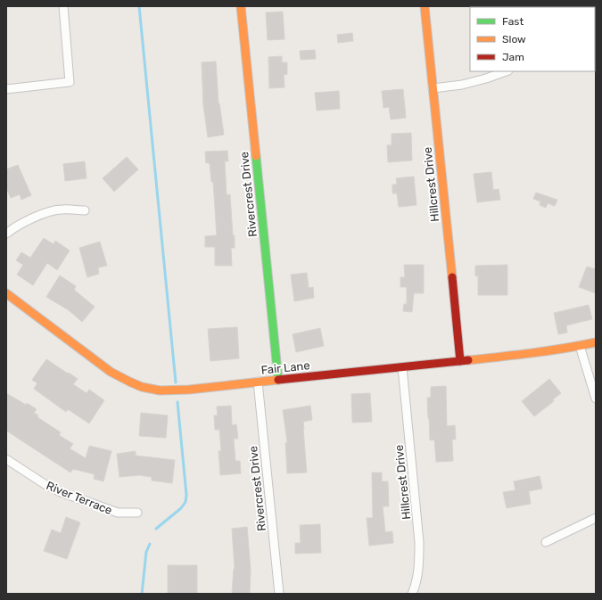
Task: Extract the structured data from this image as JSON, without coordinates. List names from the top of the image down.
{
  "streets": {
    "street": [
      "Hillcrest Drive",
      "Rivercrest Drive",
      "Fair Lane",
      "River Terrace"
    ]
  },
  "crossings": [
    ["Hillcrest Drive", "Fair Lane"],
    ["Rivercrest Drive", "Fair Lane"]
  ],
  "legend": ["Fast", "Slow", "Jam"]
}
